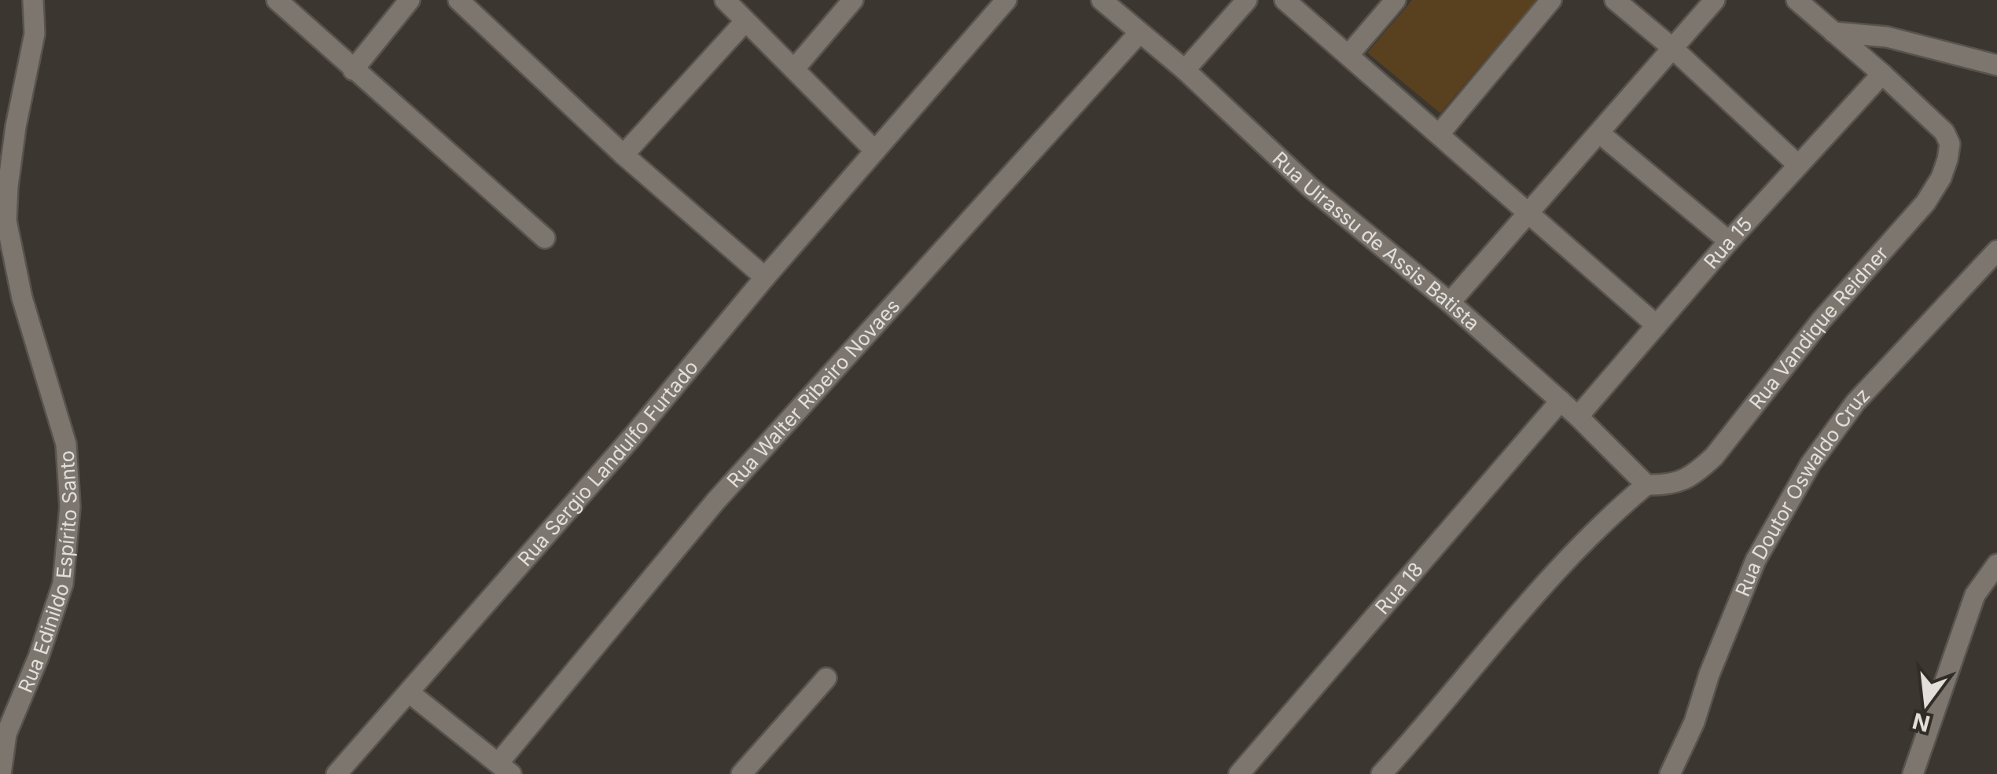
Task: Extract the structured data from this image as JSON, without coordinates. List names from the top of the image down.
{
  "streets": {
    "street": [
      "Rua Uirassu de Assis Batista",
      "Rua 15",
      "Rua Vandique Reidner",
      "Rua Walter Ribeiro Novaes",
      "Rua Sergio Landulfo Furtado",
      "Rua Doutor Oswaldo Cruz",
      "Rua Edinildo Espírito Santo",
      "Rua 18"
    ]
  },
  "crossings": [
    ["Rua Uirassu de Assis Batista", "Rua 15"],
    ["Rua Uirassu de Assis Batista", "Rua Vandique Reidner"],
    ["Rua Uirassu de Assis Batista", "Rua Walter Ribeiro Novaes"],
    ["Rua Uirassu de Assis Batista", "Rua 18"],
    ["Rua 15", "Rua Vandique Reidner"]
  ],
  "north": "bottom"
}
